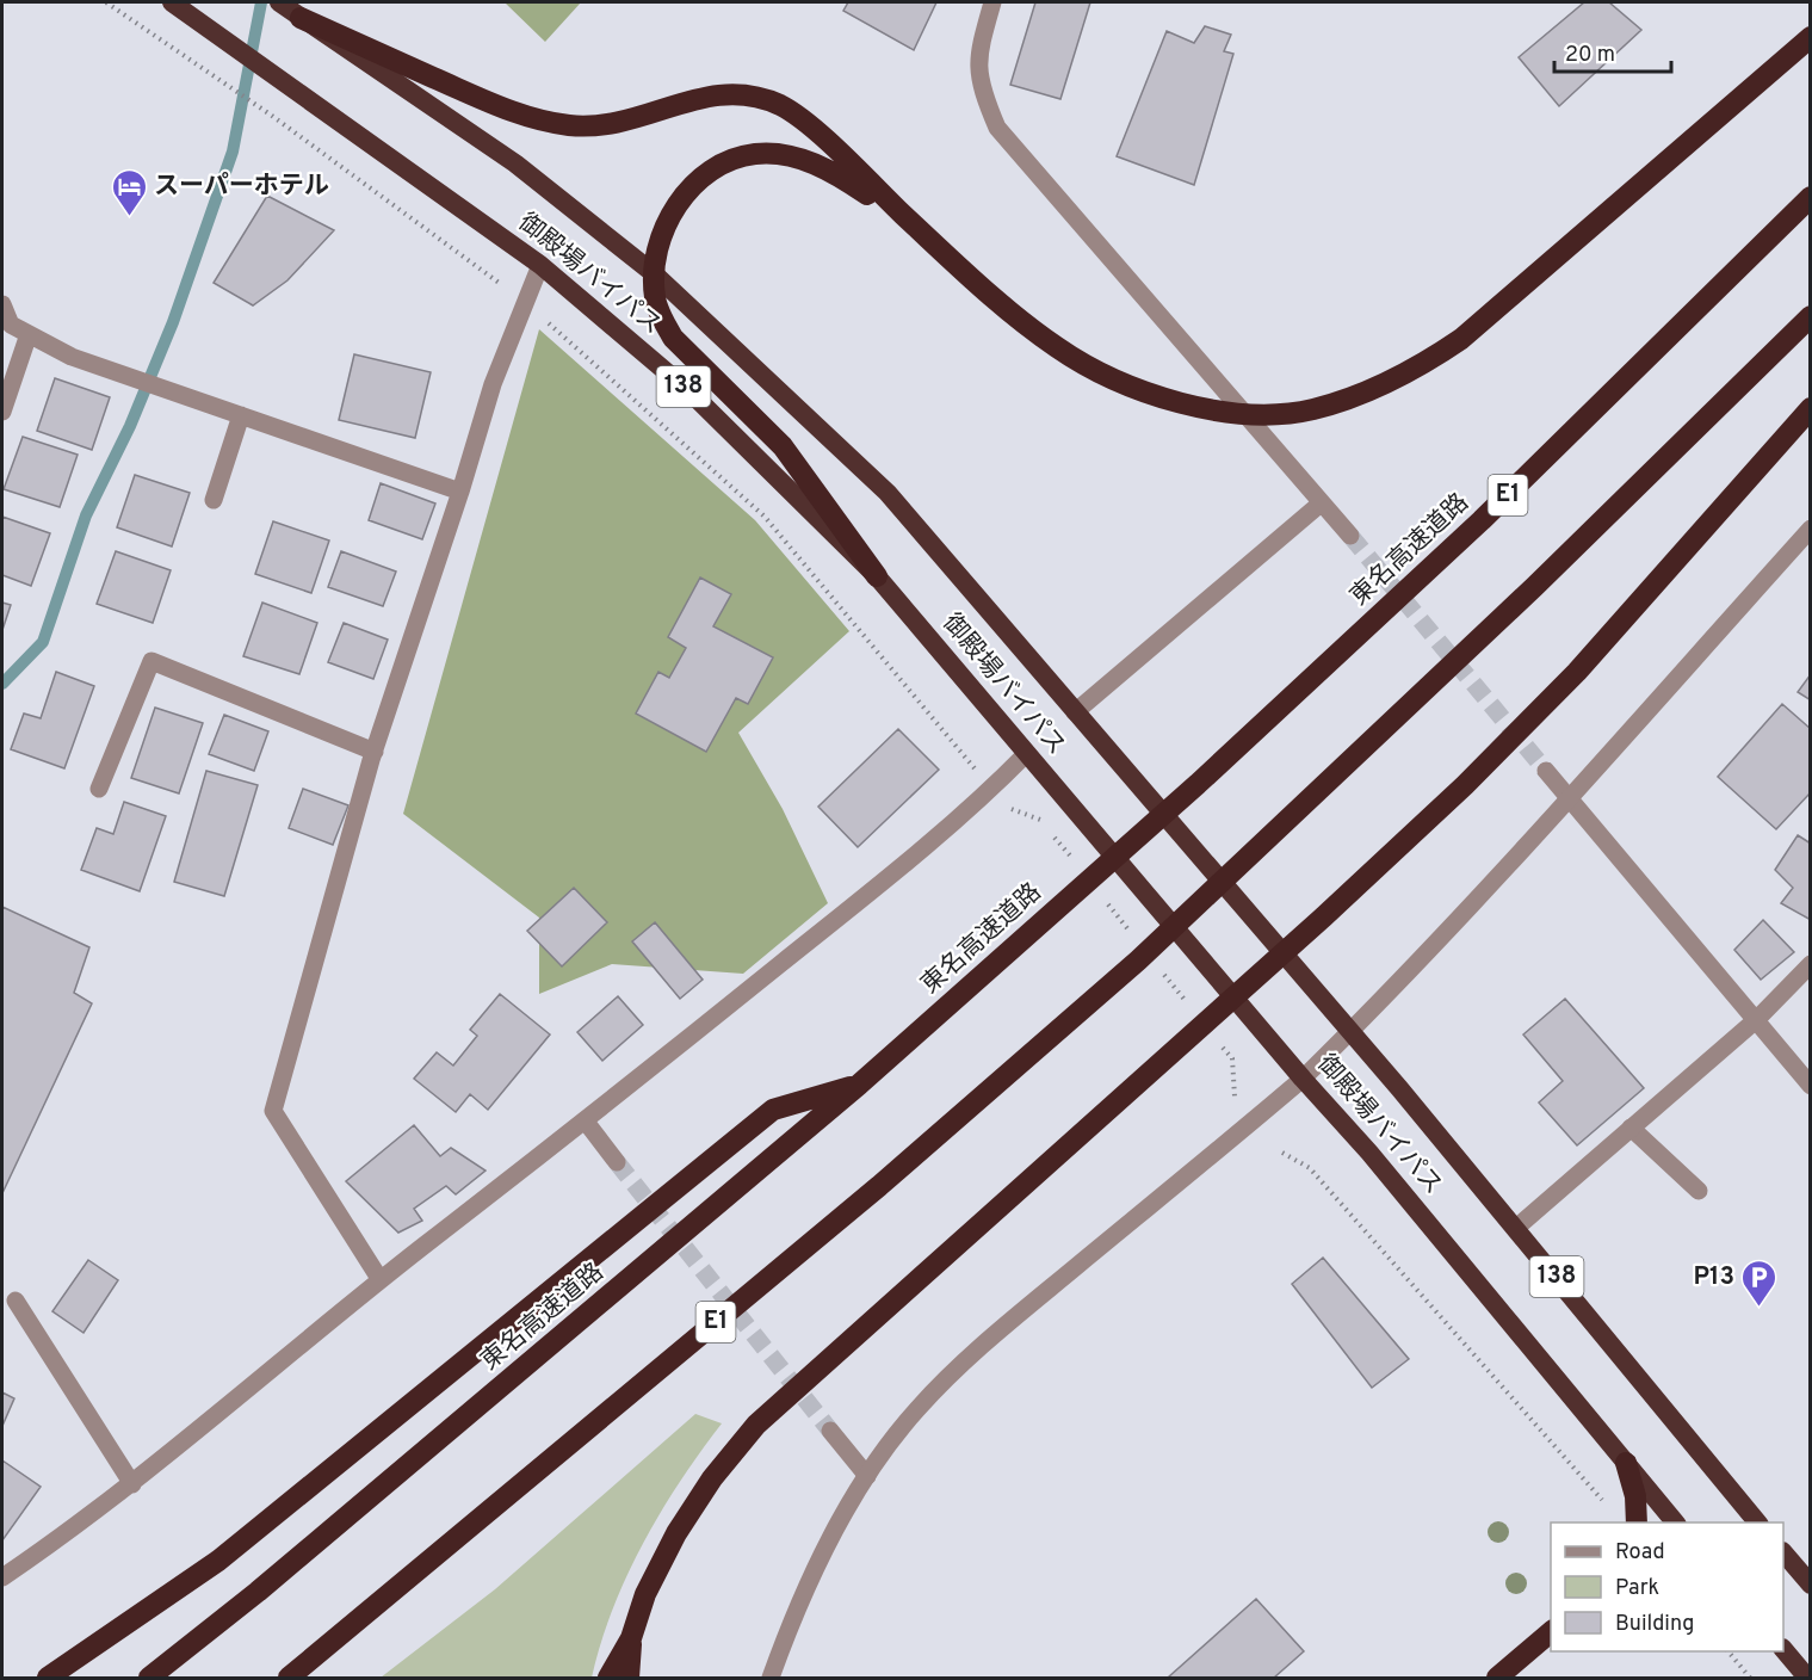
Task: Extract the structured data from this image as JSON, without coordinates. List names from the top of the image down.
{
  "streets": {
    "highway": [
      "御殿場バイパス",
      "138",
      "E1",
      "東名高速道路"
    ]
  },
  "places": {
    "hotel": ["スーパーホテル"],
    "parking": ["P13"]
  },
  "legend": ["Road", "Park", "Building"],
  "scale_bar": "20 m"
}
